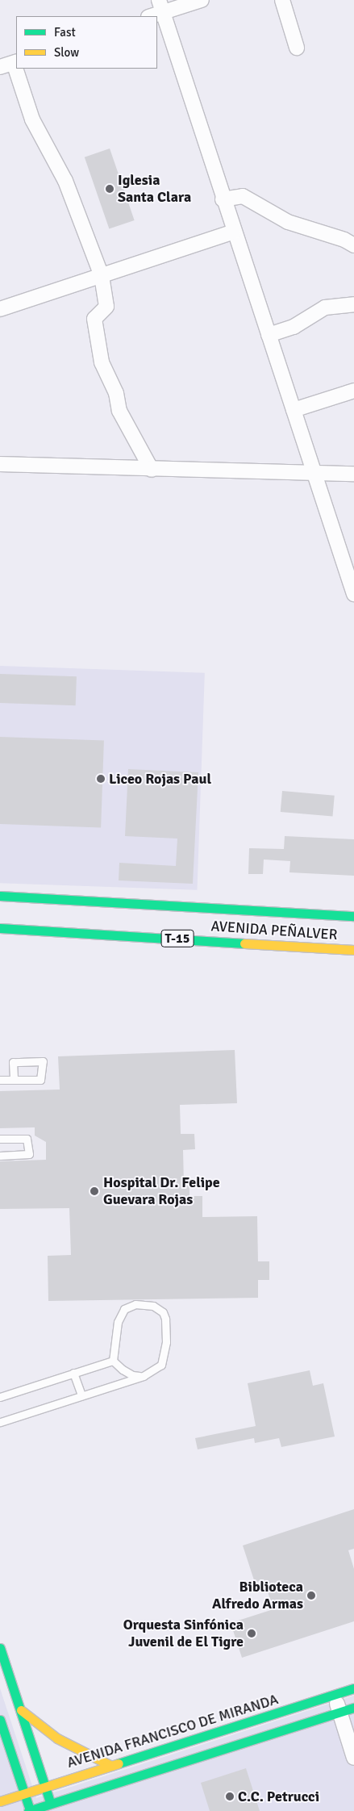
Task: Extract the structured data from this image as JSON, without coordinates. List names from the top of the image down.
{
  "streets": {
    "street": ["AVENIDA PEÑALVER", "T-15", "AVENIDA FRANCISCO DE MIRANDA"]
  },
  "places": [
    "Iglesia Santa Clara",
    "Liceo Rojas Paul",
    "Hospital Dr. Felipe Guevara Rojas",
    "Biblioteca Alfredo Armas",
    "Orquesta Sinfónica Juvenil de El Tigre",
    "C.C. Petrucci"
  ],
  "legend": ["Fast", "Slow"]
}
